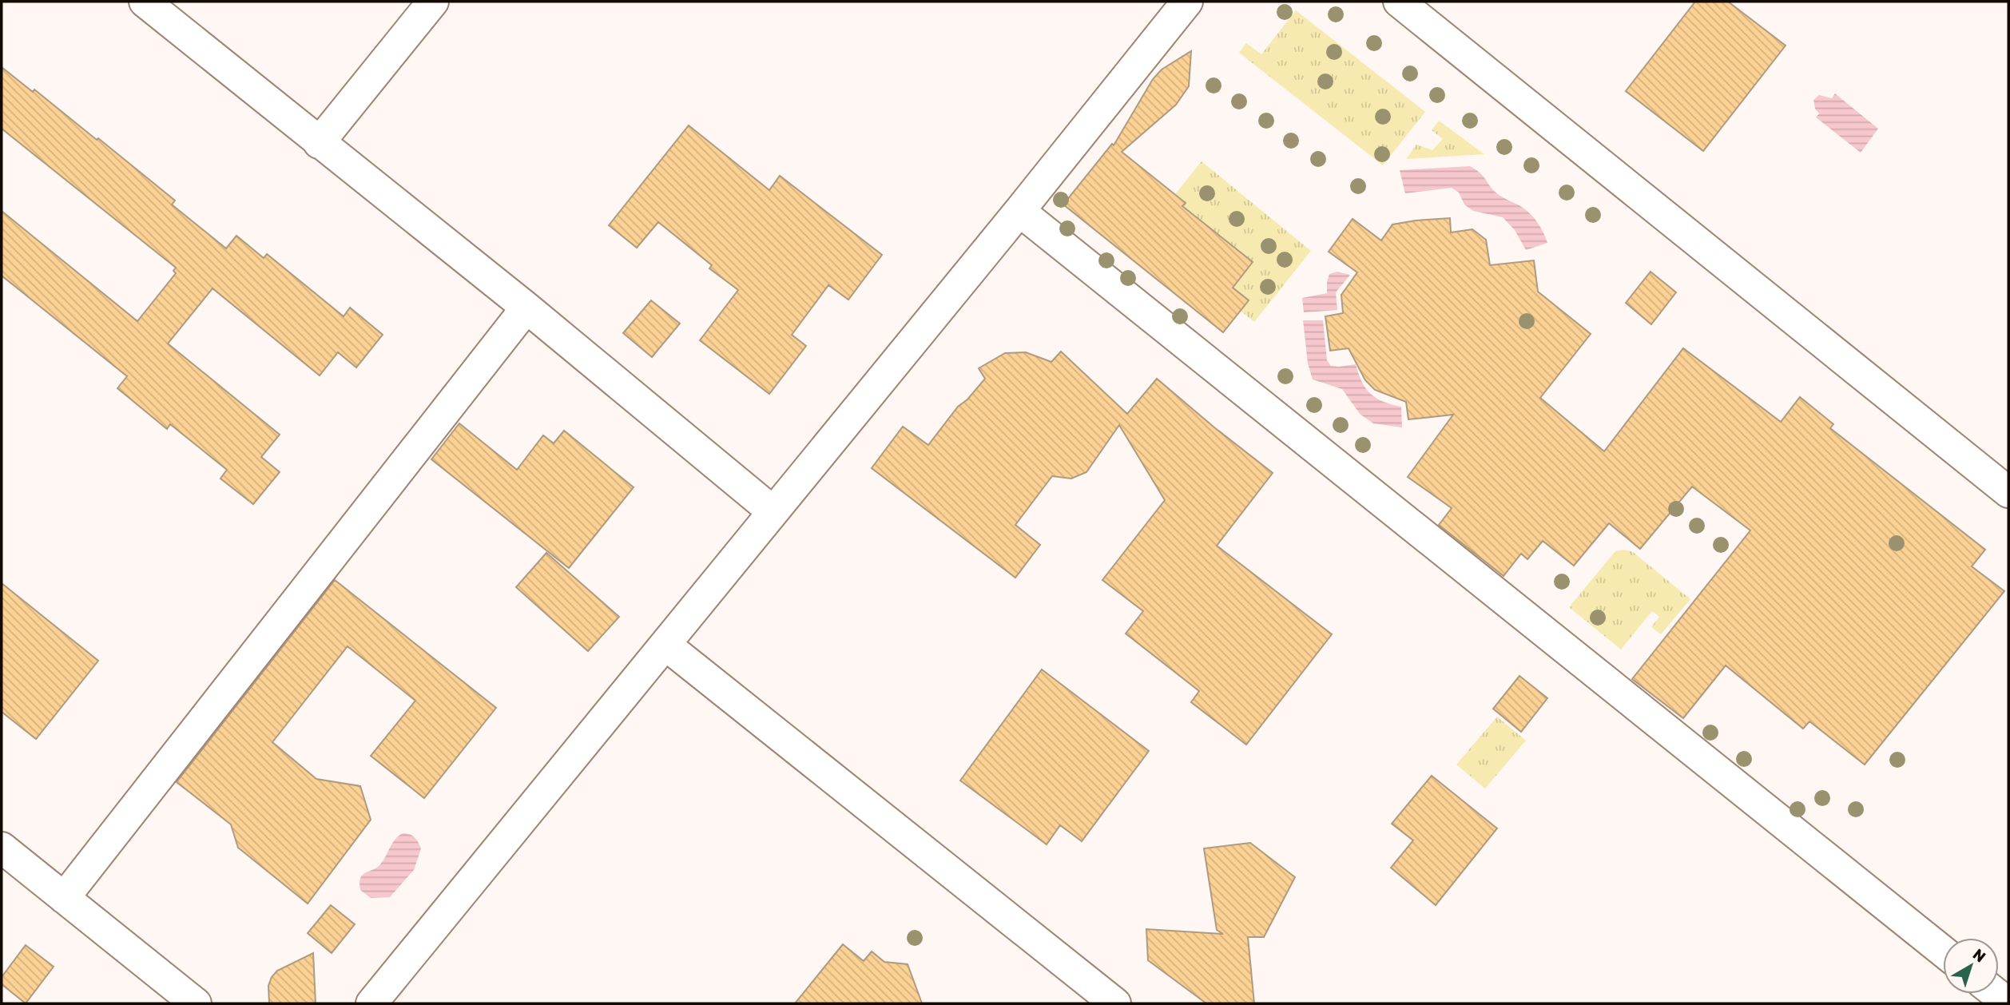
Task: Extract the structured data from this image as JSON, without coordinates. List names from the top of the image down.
{
  "north": "top right"
}
